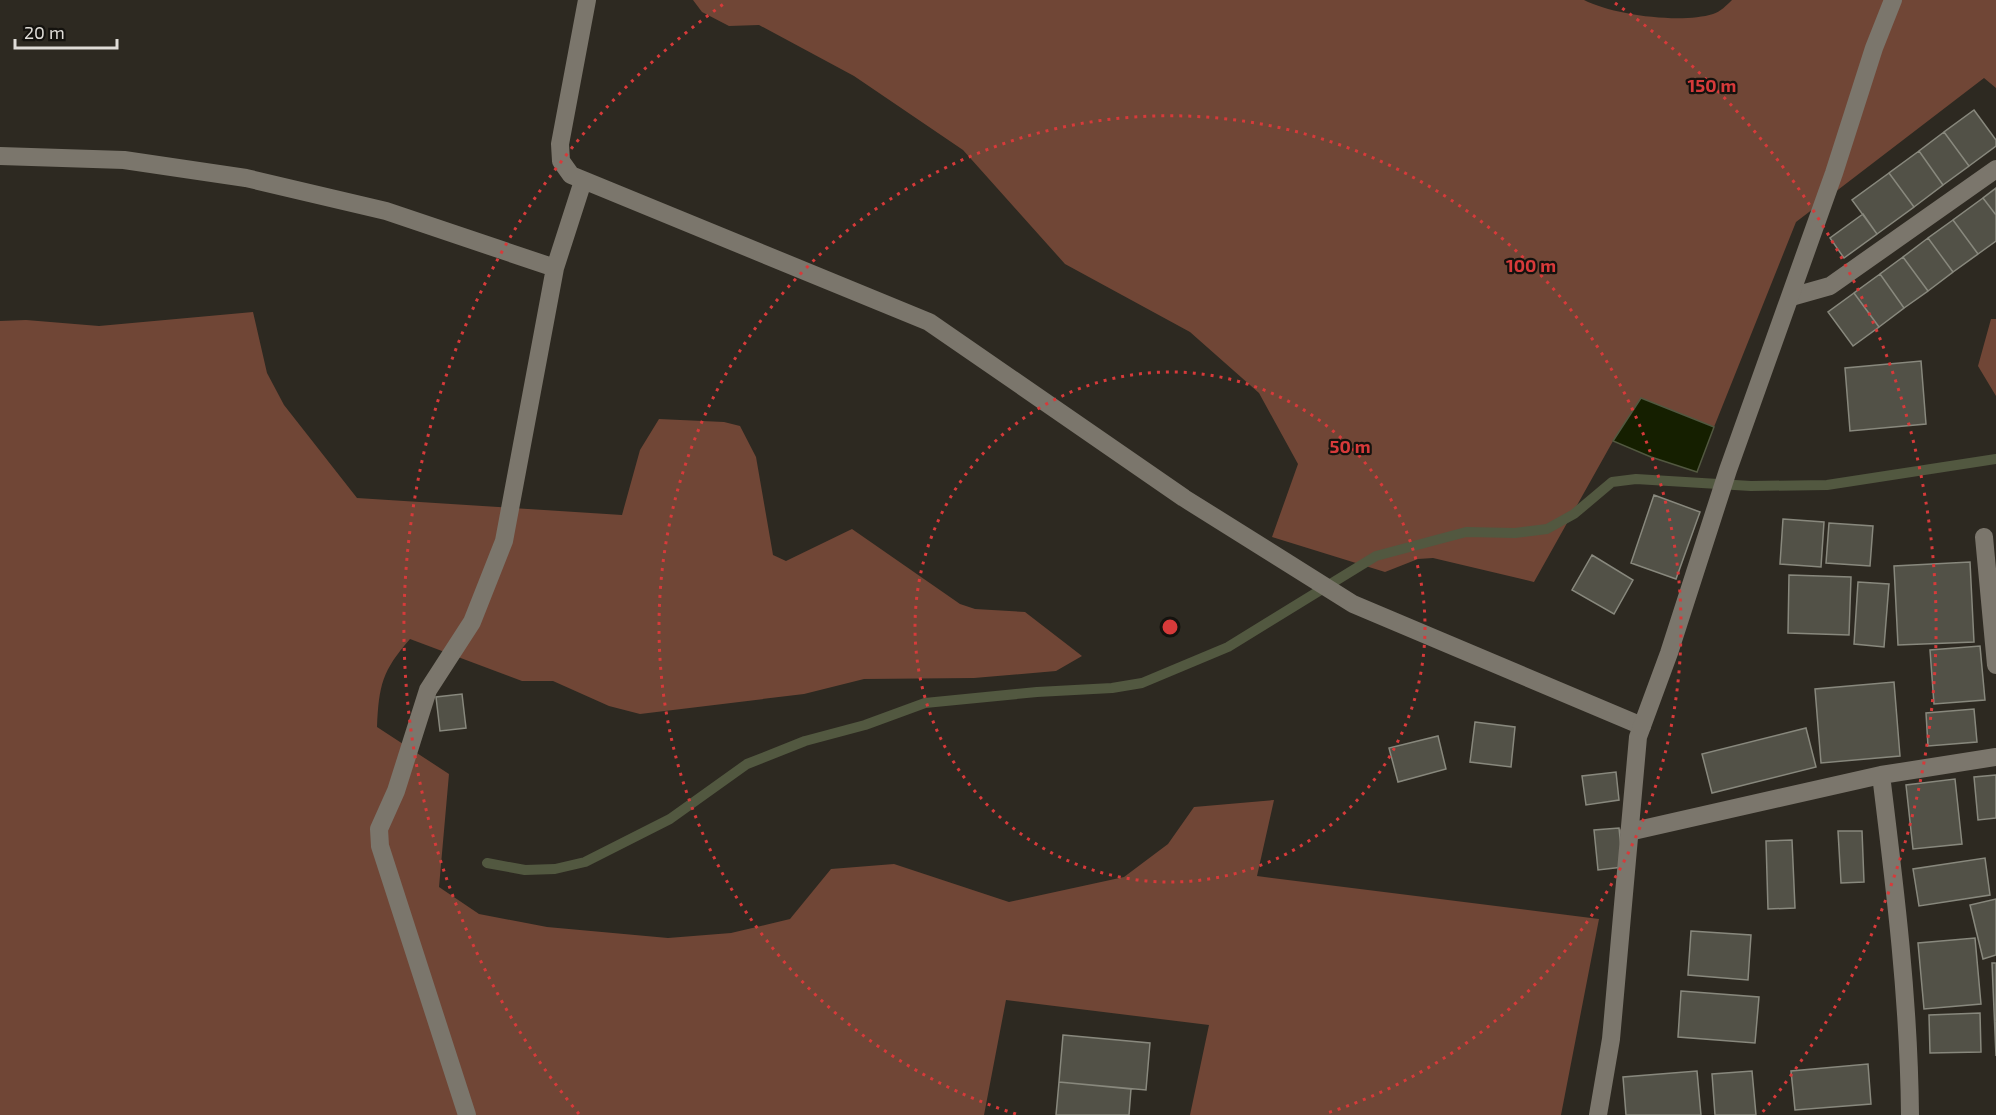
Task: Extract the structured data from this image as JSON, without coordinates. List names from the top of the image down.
{
  "scale_bar": "20 m",
  "rings": ["150 m", "100 m", "50 m"]
}
